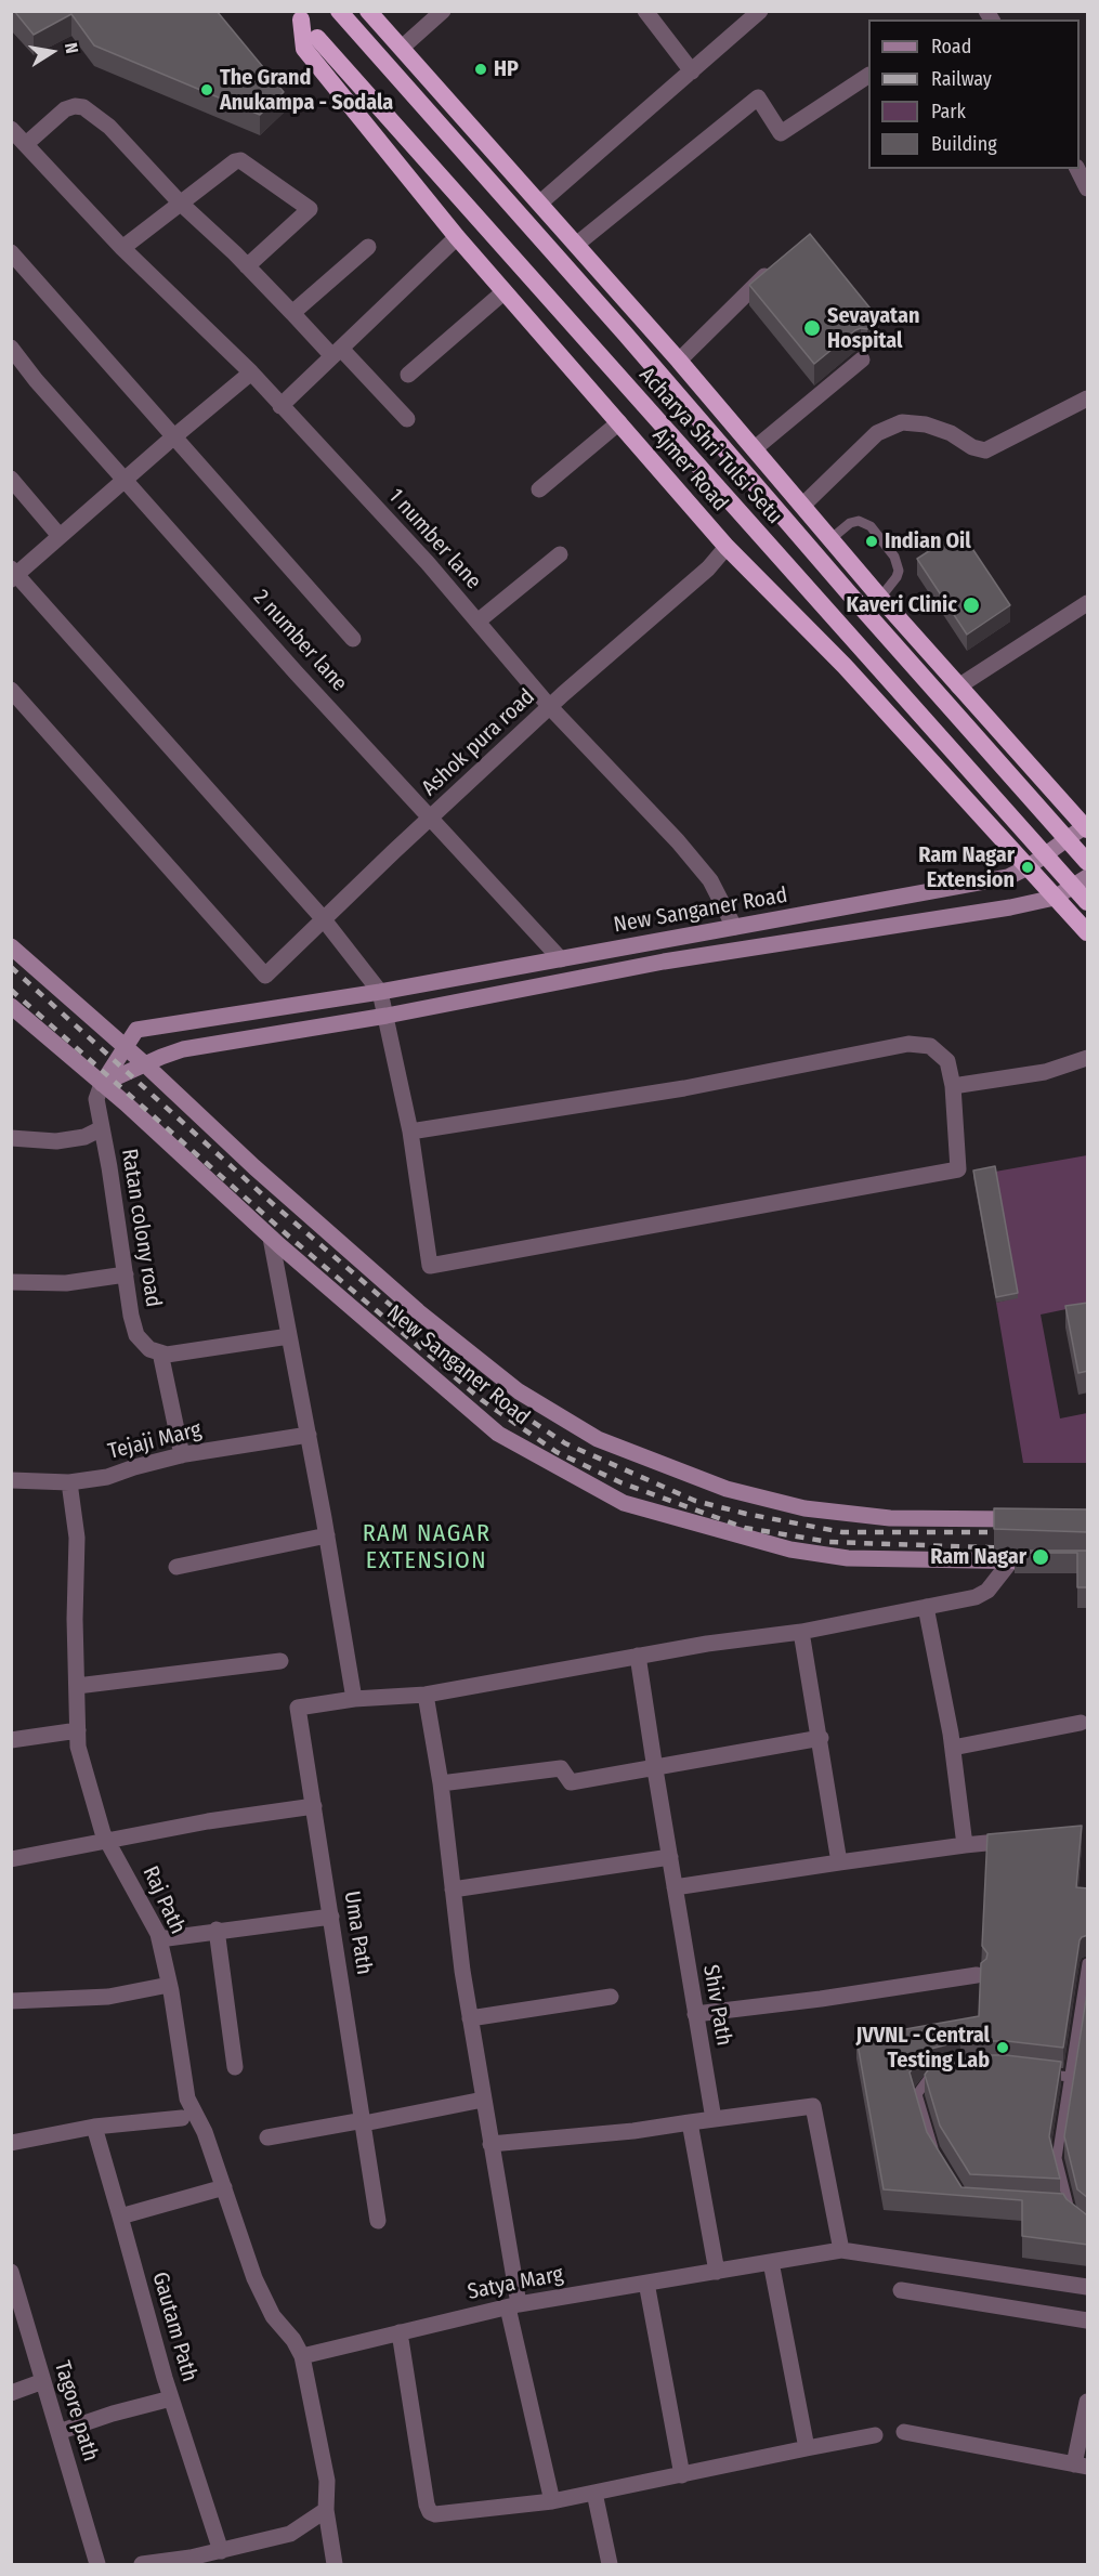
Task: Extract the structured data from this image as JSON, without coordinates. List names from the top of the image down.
{
  "streets": {
    "highway": ["Acharya Shri Tulsi Setu", "Ajmer Road"],
    "main road": ["New Sanganer Road"],
    "street": [
      "1 number lane",
      "2 number lane",
      "Ashok pura road",
      "Ratan colony road",
      "Tejaji Marg",
      "Raj Path",
      "Uma Path",
      "Shiv Path",
      "Satya Marg",
      "Gautam Path",
      "Tagore path"
    ]
  },
  "crossings": [
    ["Acharya Shri Tulsi Setu", "Ajmer Road"],
    ["Ajmer Road", "Ashok pura road"],
    ["Ajmer Road", "New Sanganer Road"],
    ["1 number lane", "Ashok pura road"],
    ["1 number lane", "New Sanganer Road"],
    ["2 number lane", "Ashok pura road"],
    ["2 number lane", "New Sanganer Road"],
    ["New Sanganer Road", "Ratan colony road"],
    ["Tejaji Marg", "Raj Path"],
    ["Raj Path", "Satya Marg"]
  ],
  "districts": ["RAM NAGAR EXTENSION"],
  "places": [
    "HP",
    "The Grand Anukampa - Sodala",
    "Sevayatan Hospital",
    "Indian Oil",
    "Kaveri Clinic",
    "Ram Nagar Extension",
    "Ram Nagar",
    "JVVNL - Central Testing Lab"
  ],
  "legend": [
    "Road",
    "Railway",
    "Park",
    "Building"
  ],
  "north": "right"
}
